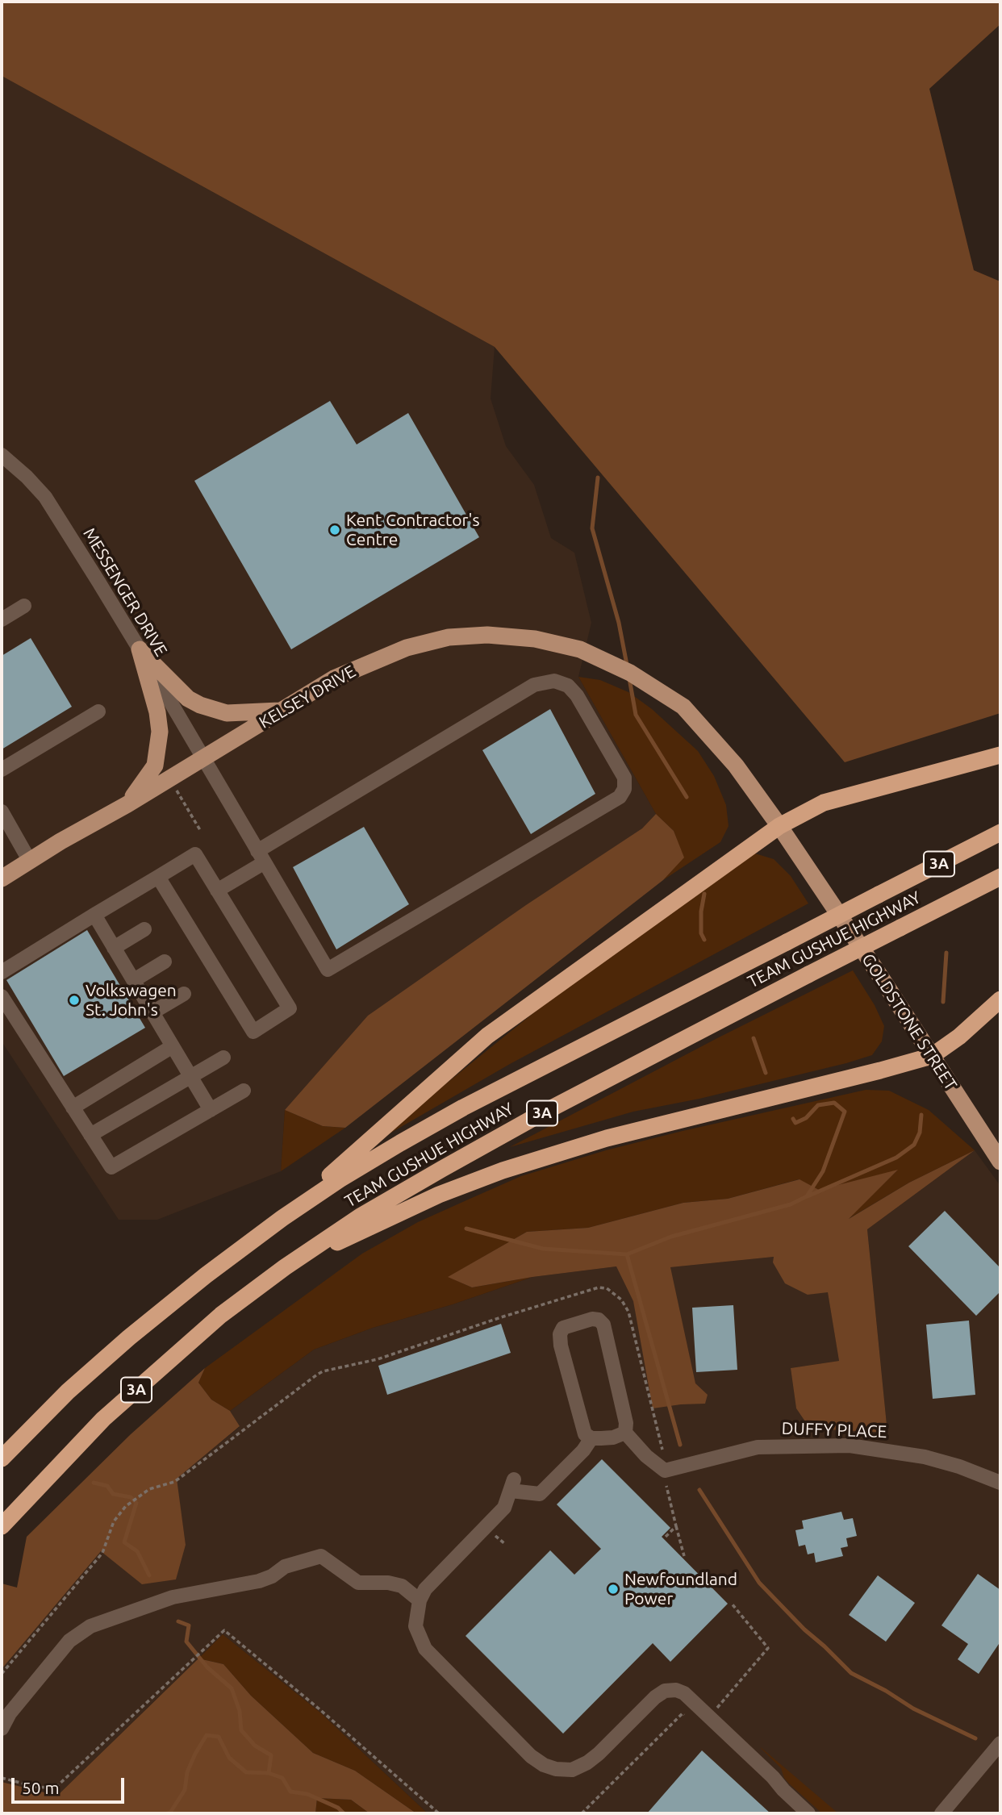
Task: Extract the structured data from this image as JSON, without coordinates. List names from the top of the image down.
{
  "streets": {
    "highway": ["3A", "TEAM GUSHUE HIGHWAY"],
    "main road": ["KELSEY DRIVE", "GOLDSTONE STREET"],
    "street": ["MESSENGER DRIVE", "DUFFY PLACE"]
  },
  "crossings": [
    ["MESSENGER DRIVE", "KELSEY DRIVE"],
    ["KELSEY DRIVE", "GOLDSTONE STREET"]
  ],
  "places": ["Kent Contractor's Centre", "Volkswagen St. John's", "Newfoundland Power"],
  "scale_bar": "50 m"
}
